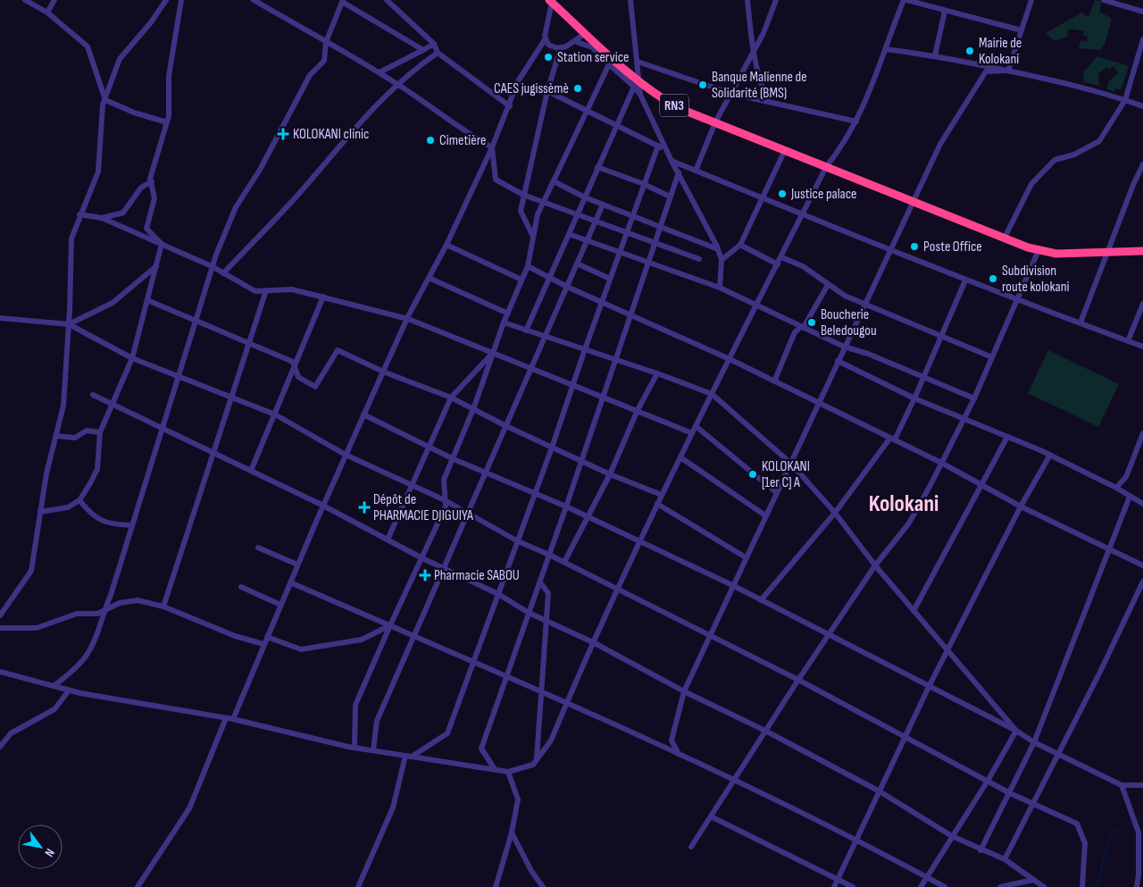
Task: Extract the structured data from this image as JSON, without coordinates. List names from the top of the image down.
{
  "streets": {
    "highway": ["RN3"]
  },
  "districts": ["Kolokani"],
  "places": {
    "other": [
      "Mairie de Kolokani",
      "Station service",
      "Banque Malienne de Solidarité (BMS)",
      "CAES jugissèmè",
      "Cimetière",
      "Justice palace",
      "Poste Office",
      "Subdivision route kolokani",
      "Boucherie Beledougou",
      "KOLOKANI [1er C] A"
    ],
    "health": ["KOLOKANI clinic", "Dépôt de PHARMACIE DJIGUIYA", "Pharmacie SABOU"]
  },
  "north": "bottom right"
}
